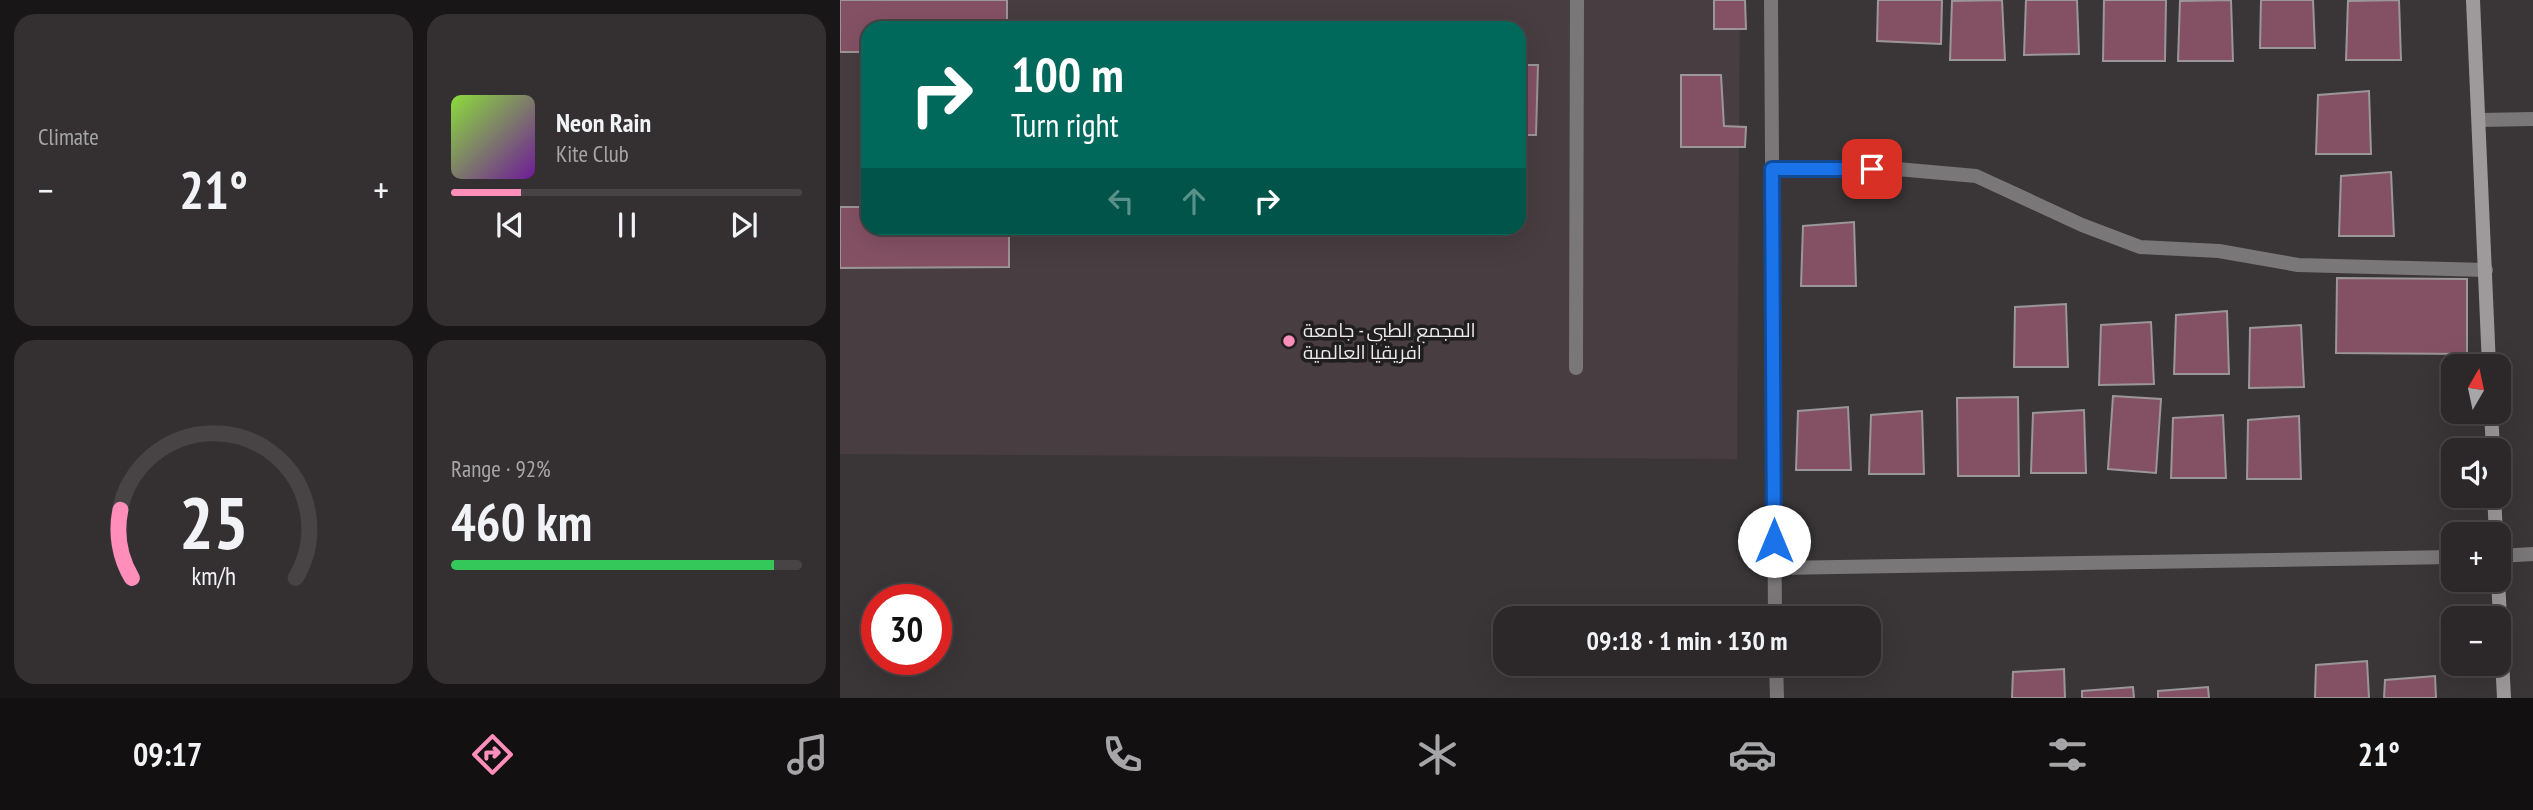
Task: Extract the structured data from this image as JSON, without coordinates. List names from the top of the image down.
{
  "places": ["المجمع الطبي - جامعة افريقيا العالمية"],
  "north": "top",
  "page": {
    "tile": [
      "Climate",
      ["Range · 92%", "460 km"]
    ],
    "turn": ["100 m", "Turn right"],
    "song": ["Neon Rain", "Kite Club"],
    "heat": ["−", "21°", "+"],
    "map_buttons": ["+", "−"],
    "limit": "30",
    "trip": "09:18 · 1 min · 130 m",
    "tabs": ["09:17", "21°"],
    "gauge": ["25", "km/h"]
  }
}
